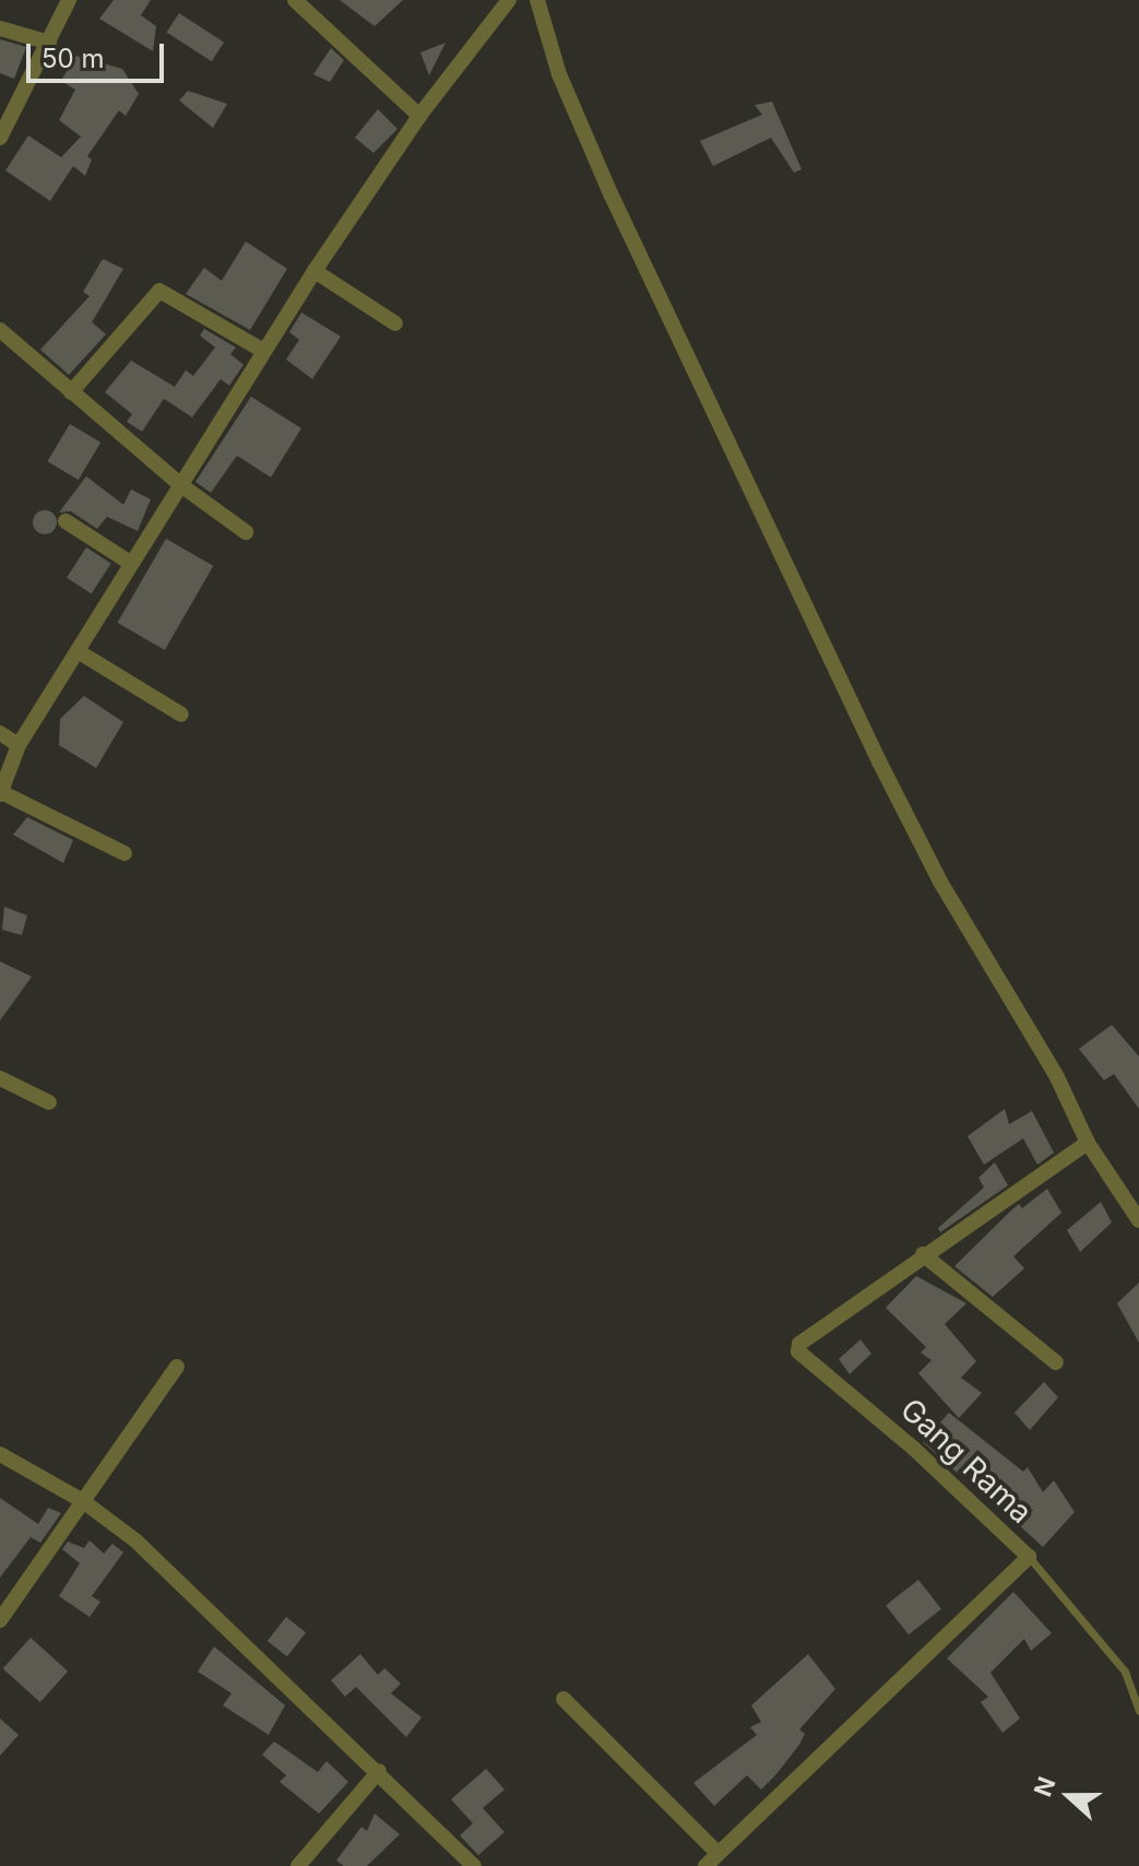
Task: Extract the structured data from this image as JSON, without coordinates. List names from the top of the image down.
{
  "streets": {
    "street": ["Gang Rama"]
  },
  "scale_bar": "50 m",
  "north": "left"
}
